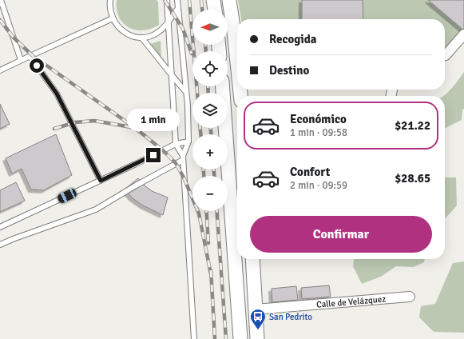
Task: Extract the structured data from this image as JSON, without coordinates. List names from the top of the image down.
{
  "streets": {
    "street": ["Calle de Velázquez"]
  },
  "places": {
    "bus stop": ["San Pedrito"]
  },
  "north": "left",
  "page": {
    "map_buttons": ["+", "−"],
    "banner": ["Recogida", "Destino"],
    "list": [
      {
        "name": "Económico",
        "note": "1 min · 09:58",
        "value": "$21.22"
      },
      {
        "name": "Confort",
        "note": "2 min · 09:59",
        "value": "$28.65"
      }
    ],
    "bubble": "1 min",
    "buttons": "Confirmar"
  }
}
